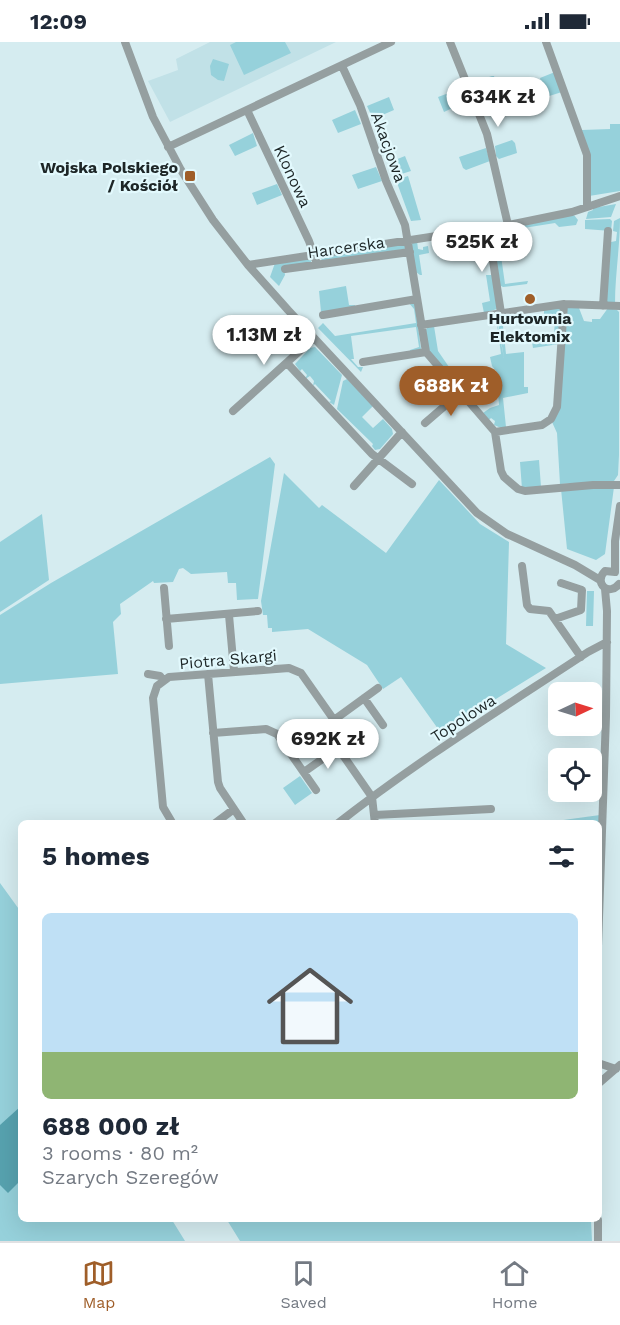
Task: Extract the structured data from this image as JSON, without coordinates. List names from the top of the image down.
{
  "streets": {
    "street": [
      "Akacjowa",
      "Klonowa",
      "Harcerska",
      "Piotra Skargi",
      "Topolowa"
    ]
  },
  "crossings": [
    ["Akacjowa", "Harcerska"],
    ["Klonowa", "Harcerska"],
    ["Piotra Skargi", "Topolowa"]
  ],
  "places": {
    "transit": ["Wojska Polskiego / Kościół"],
    "other": ["Hurtownia Elektomix"]
  },
  "north": "right",
  "page": {
    "status": "12:09",
    "price": [
      "634K zł",
      "525K zł",
      "1.13M zł",
      "688K zł",
      "692K zł"
    ],
    "heading": "5 homes",
    "list": [
      {
        "name": "688 000 zł",
        "note": "3 rooms · 80 m² · Szarych Szeregów"
      }
    ],
    "tabs": ["Map", "Saved", "Home"]
  }
}
